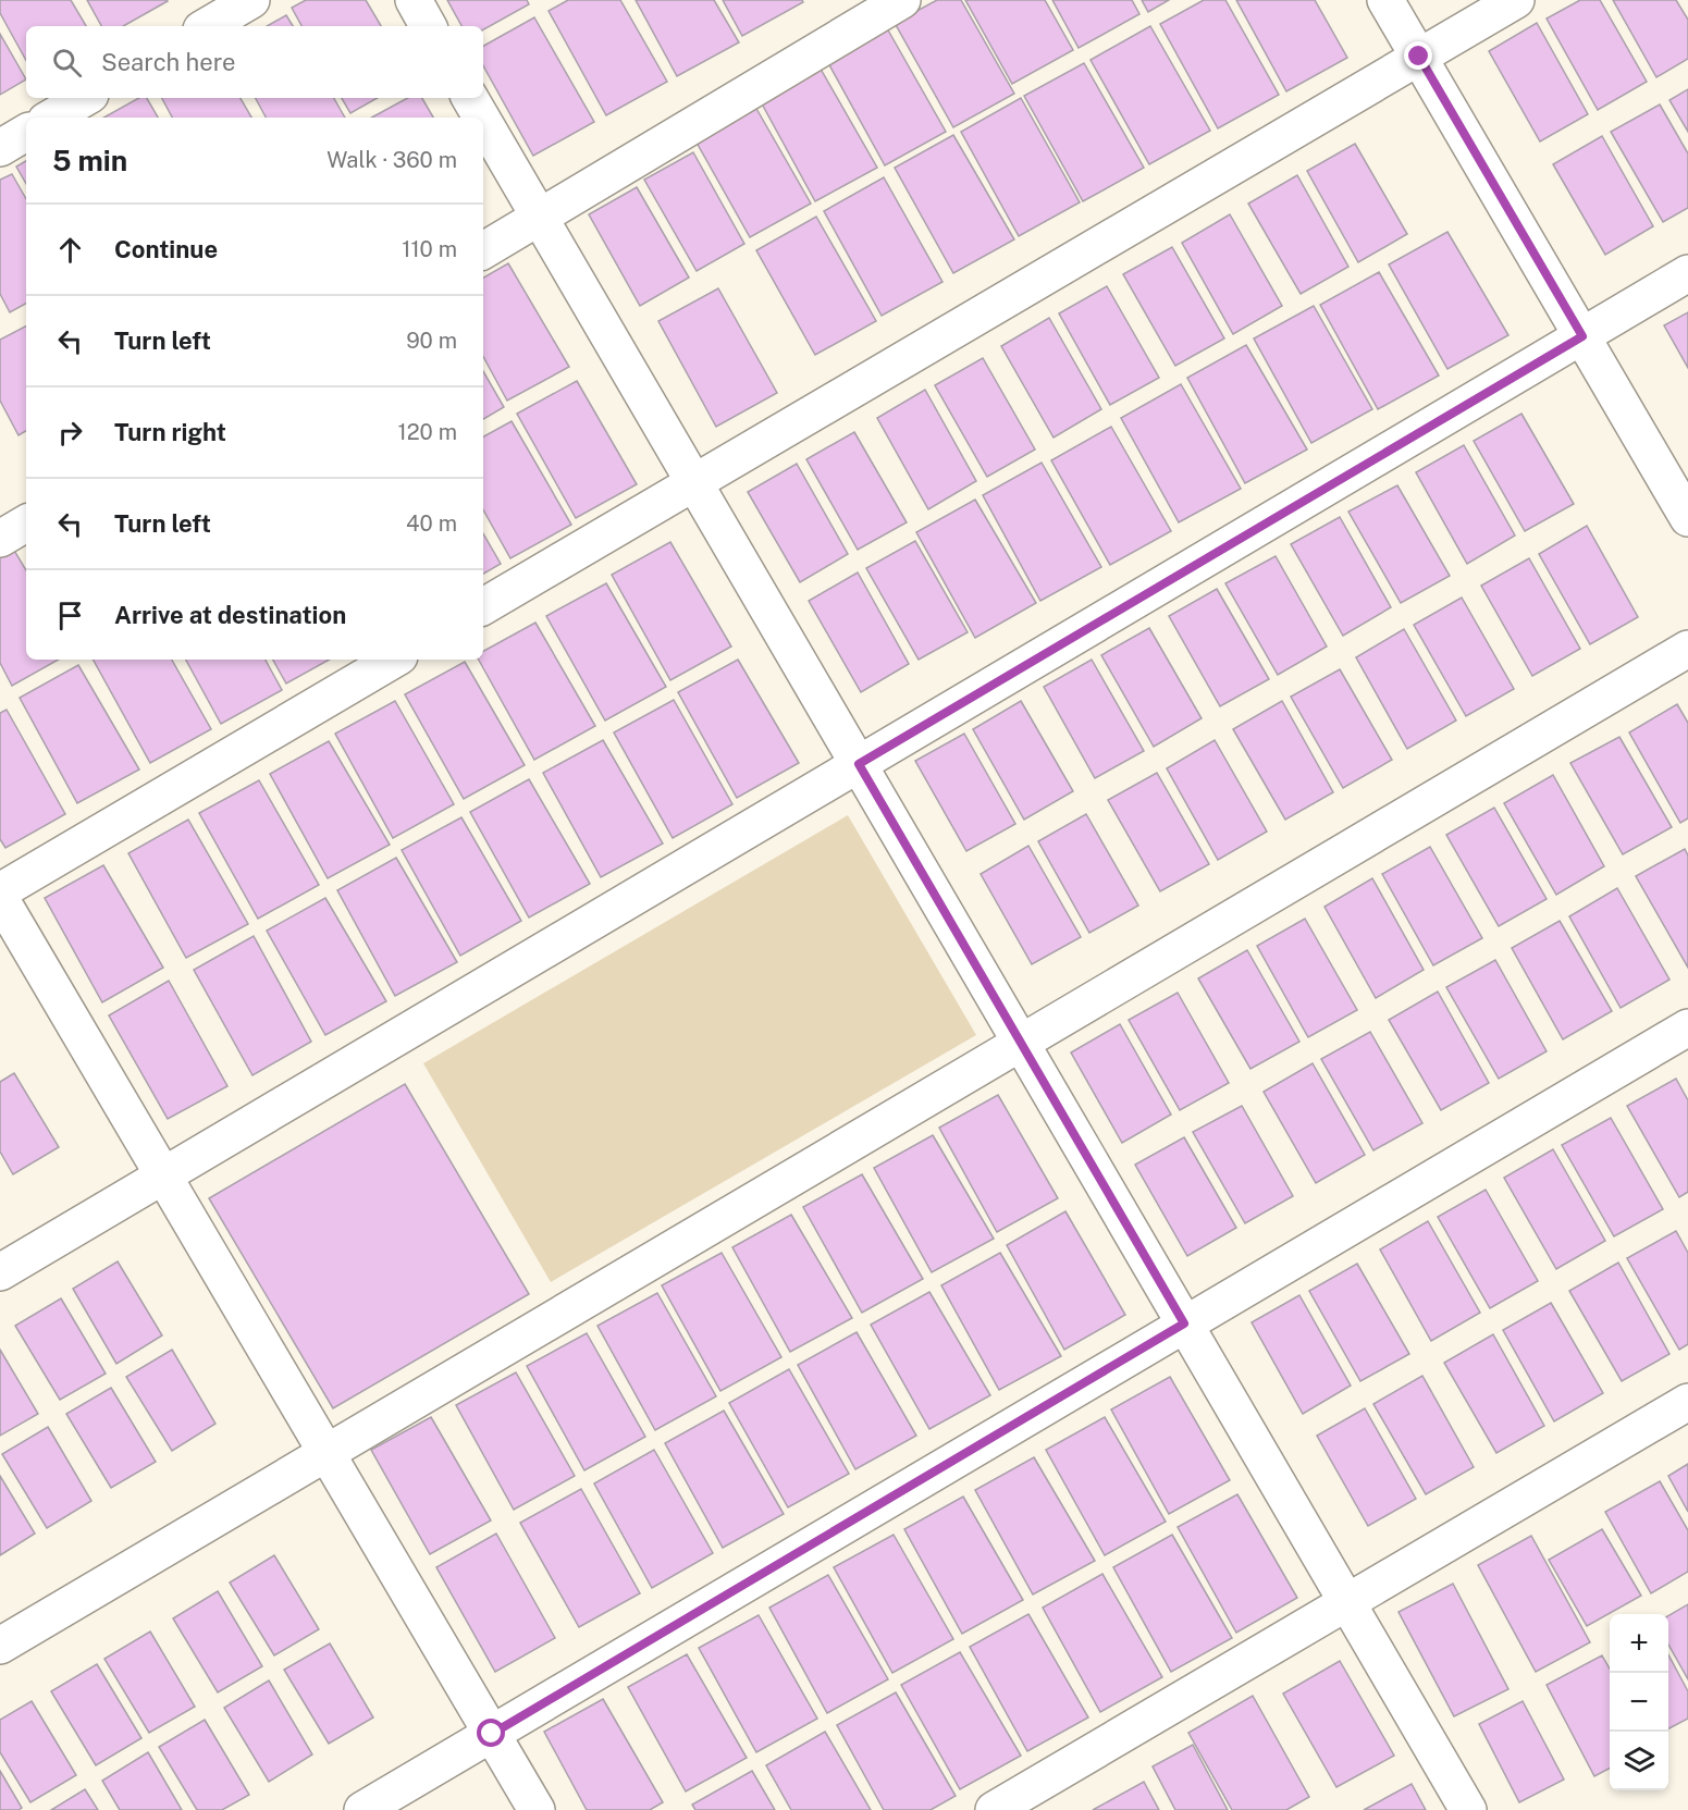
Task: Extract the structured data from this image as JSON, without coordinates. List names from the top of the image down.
{
  "page": {
    "search": "Search here",
    "heading": ["5 min", "Walk · 360 m"],
    "list": [
      ["Continue", "110 m"],
      ["Turn left", "90 m"],
      ["Turn right", "120 m"],
      ["Turn left", "40 m"],
      "Arrive at destination"
    ],
    "map_buttons": ["+", "−"]
  }
}
